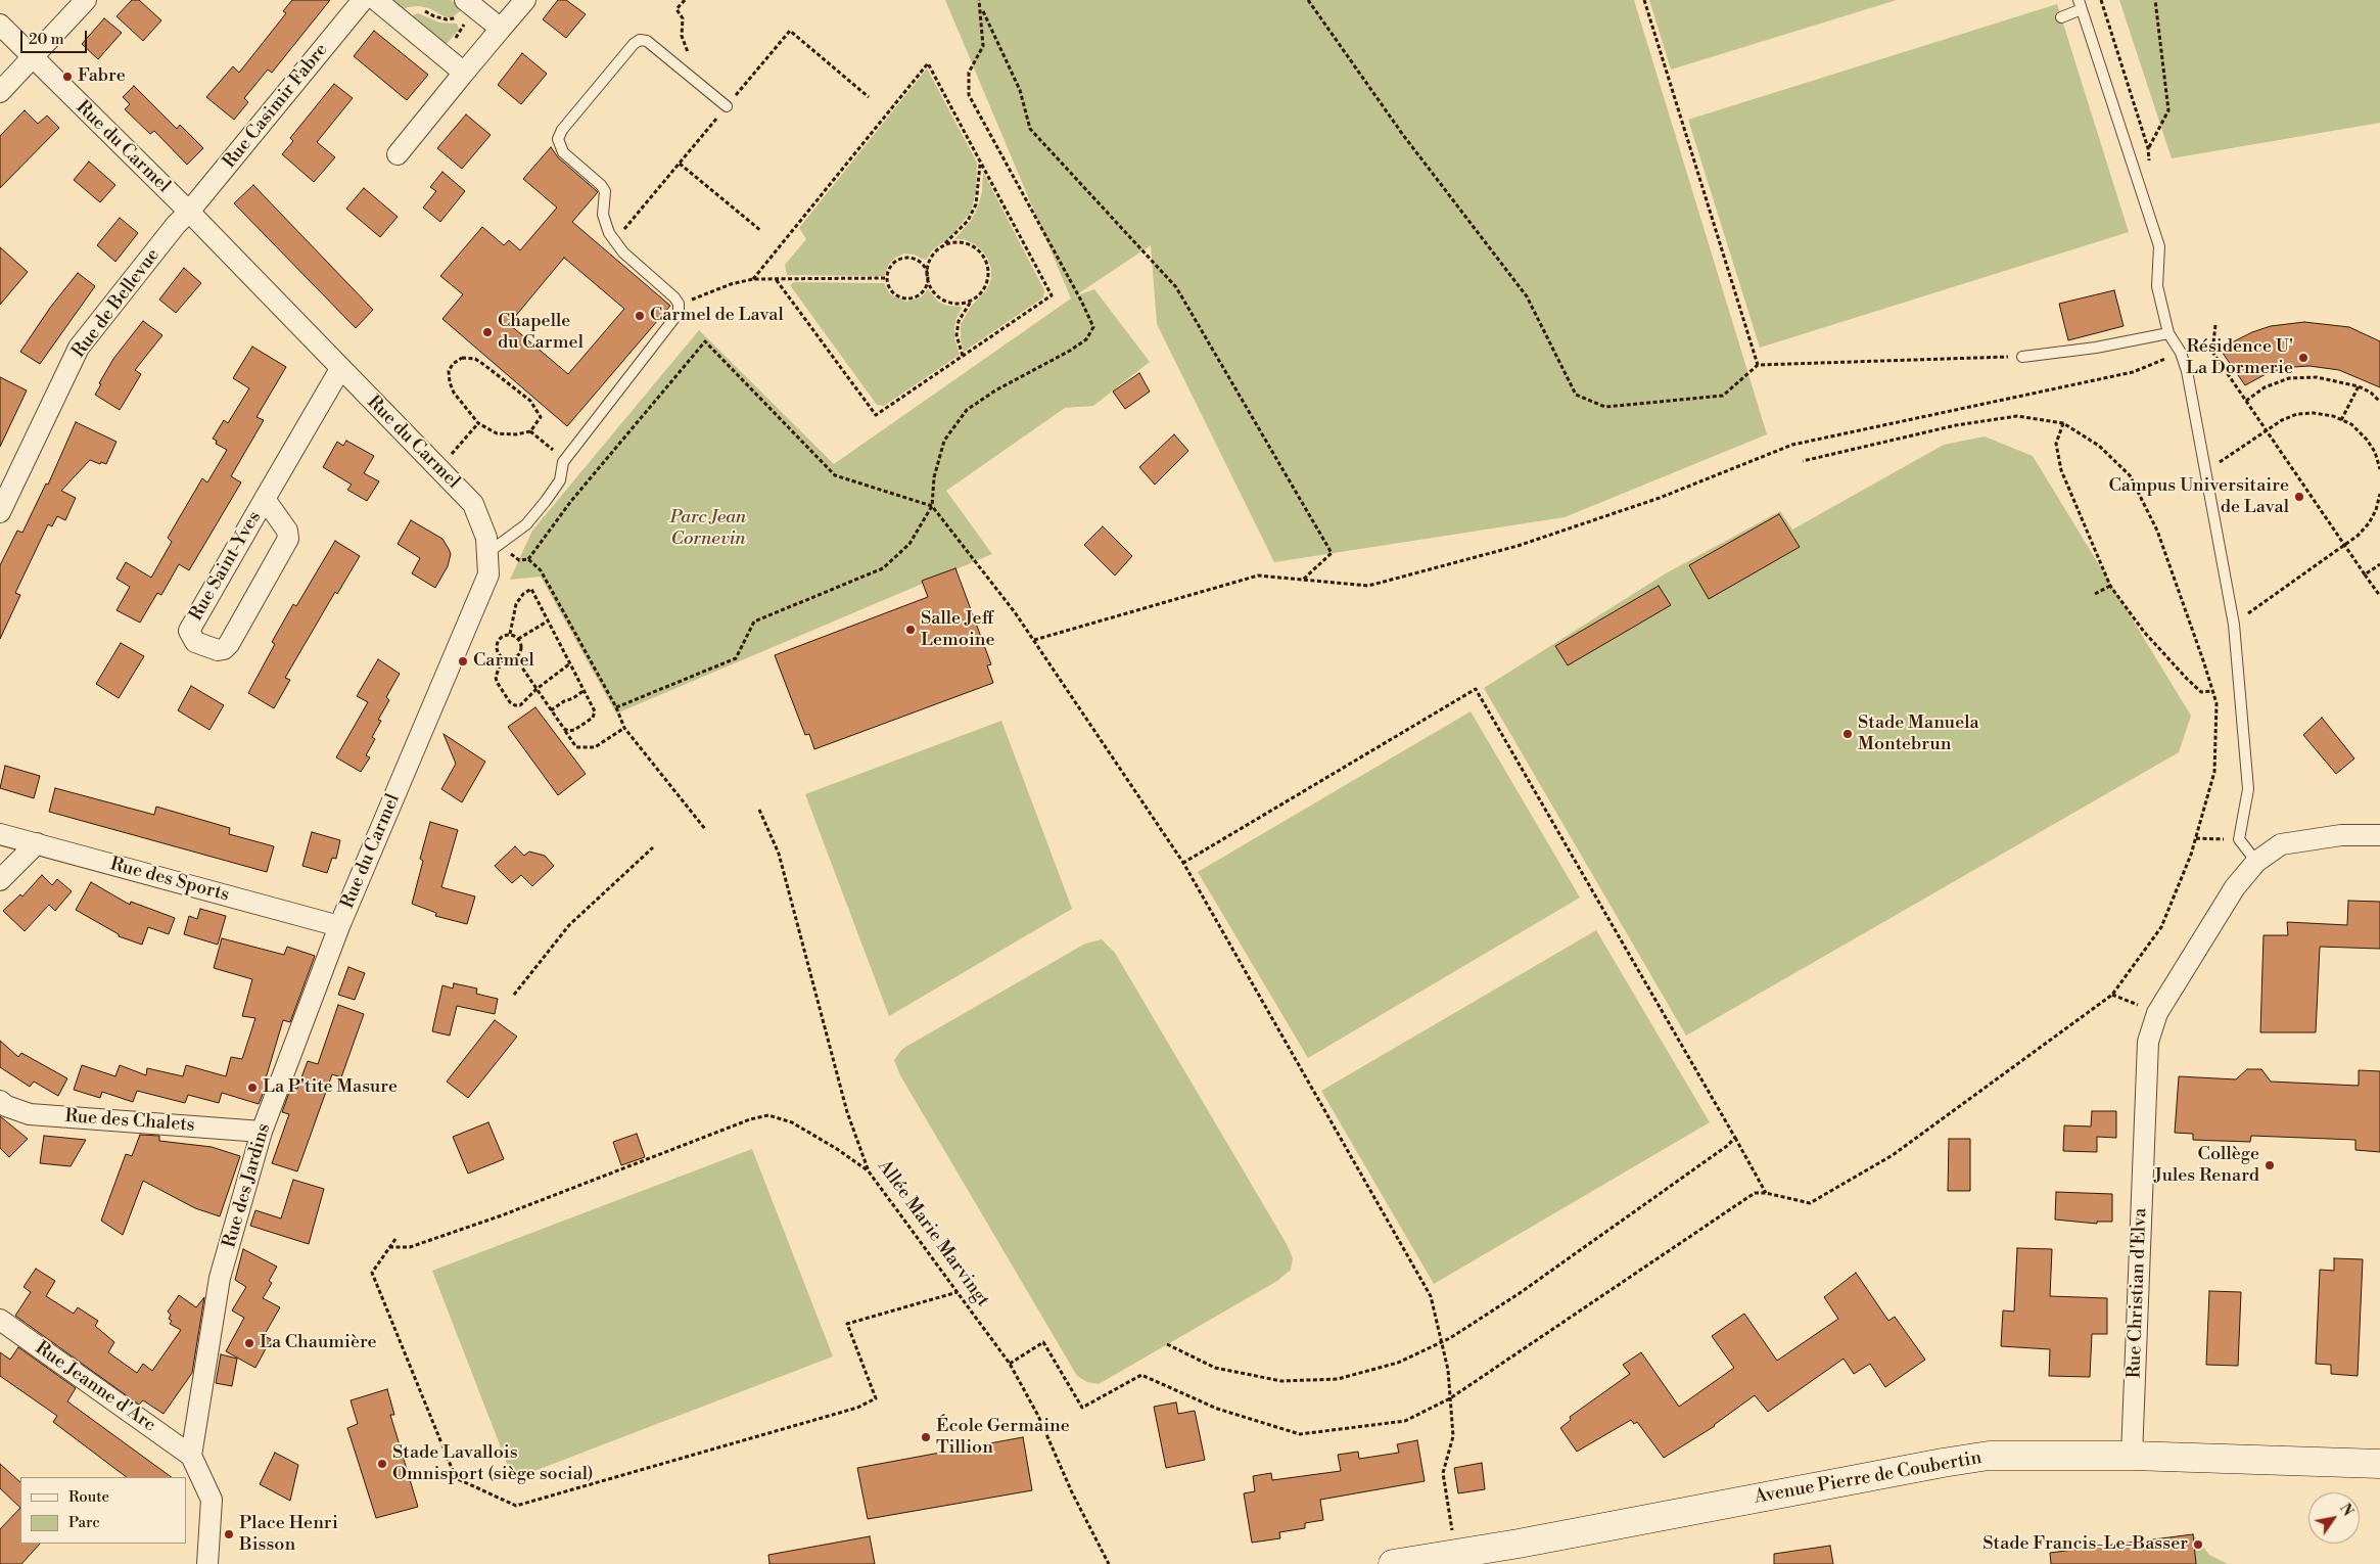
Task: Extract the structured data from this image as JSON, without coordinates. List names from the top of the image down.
{
  "streets": {
    "street": [
      "Rue Casimir Fabre",
      "Rue du Carmel",
      "Rue de Bellevue",
      "Rue Saint-Yves",
      "Rue des Sports",
      "Rue des Chalets",
      "Rue des Jardins",
      "Rue Christian d'Elva",
      "Rue Jeanne d'Arc",
      "Avenue Pierre de Coubertin"
    ],
    "path": ["Allée Marie Marvingt"]
  },
  "crossings": [
    ["Rue Casimir Fabre", "Rue du Carmel"],
    ["Rue Casimir Fabre", "Rue de Bellevue"],
    ["Rue du Carmel", "Rue de Bellevue"],
    ["Rue du Carmel", "Rue Saint-Yves"],
    ["Rue du Carmel", "Rue des Sports"],
    ["Rue du Carmel", "Rue des Jardins"],
    ["Rue des Sports", "Rue des Jardins"],
    ["Rue des Chalets", "Rue des Jardins"],
    ["Rue des Jardins", "Rue Jeanne d'Arc"],
    ["Rue Christian d'Elva", "Avenue Pierre de Coubertin"]
  ],
  "parks": ["Parc Jean Cornevin"],
  "places": [
    "Fabre",
    "Carmel de Laval",
    "Chapelle du Carmel",
    "Résidence U' La Dormerie",
    "Campus Universitaire de Laval",
    "Salle Jeff Lemoine",
    "Carmel",
    "Stade Manuela Montebrun",
    "La P'tite Masure",
    "Collège Jules Renard",
    "La Chaumière",
    "École Germaine Tillion",
    "Stade Lavallois Omnisport (siège social)",
    "Place Henri Bisson",
    "Stade Francis-Le-Basser"
  ],
  "legend": ["Route", "Parc"],
  "scale_bar": "20 m",
  "north": "top right"
}
